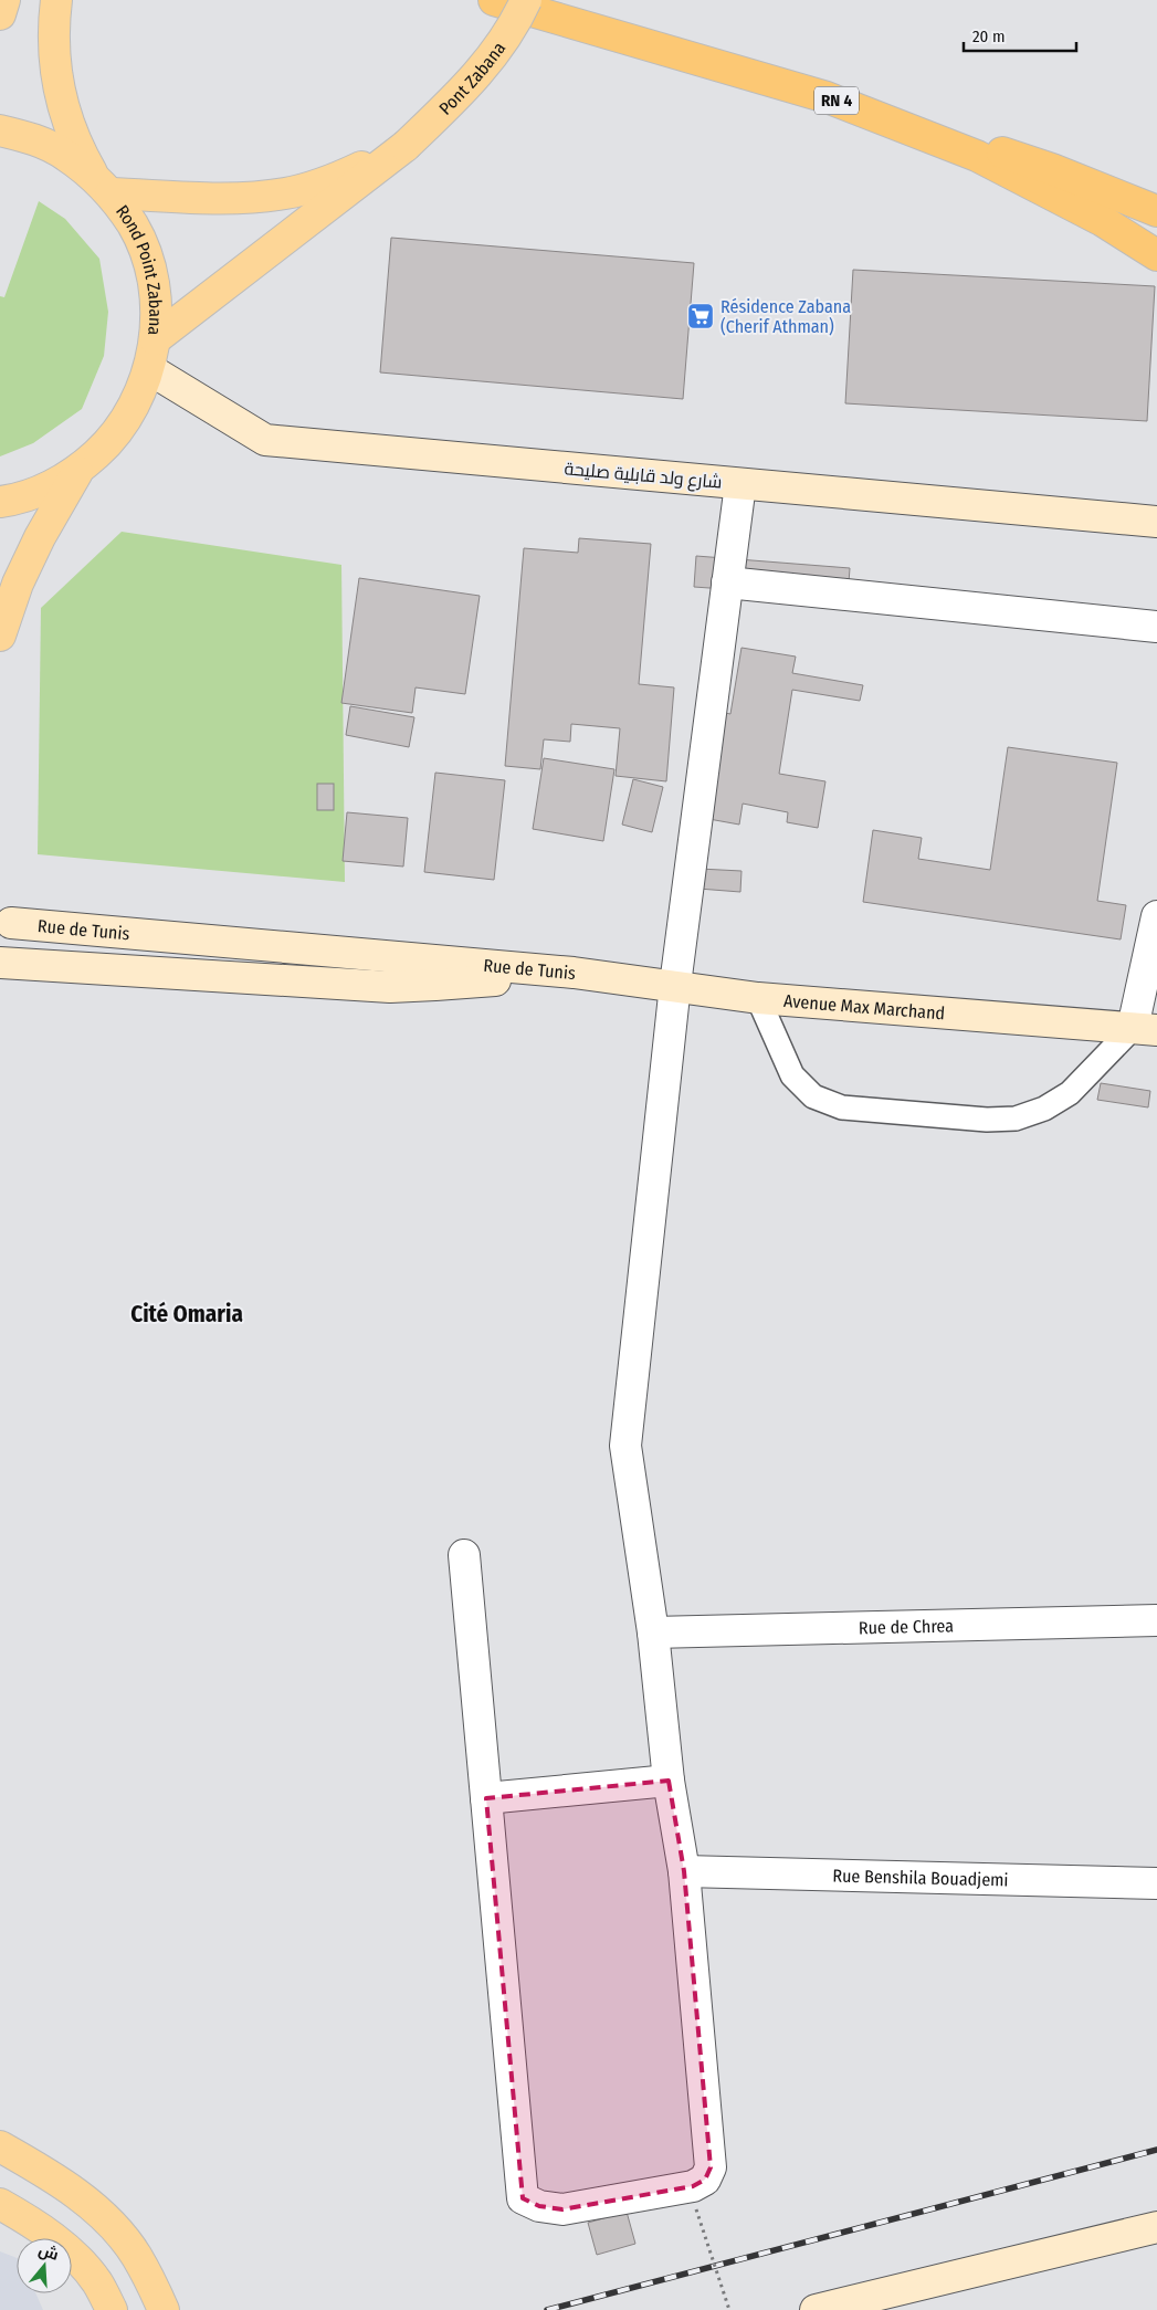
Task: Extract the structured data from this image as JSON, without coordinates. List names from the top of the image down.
{
  "streets": {
    "highway": ["RN 4"],
    "main road": [
      "Pont Zabana",
      "Rond Point Zabana",
      "شارع ولد قابلية صليحة",
      "Rue de Tunis",
      "Avenue Max Marchand"
    ],
    "street": ["Rue de Chrea", "Rue Benshila Bouadjemi"]
  },
  "crossings": [
    ["Rond Point Zabana", "شارع ولد قابلية صليحة"],
    ["Rue de Tunis", "Avenue Max Marchand"]
  ],
  "districts": ["Cité Omaria"],
  "places": {
    "supermarket": ["Résidence Zabana (Cherif Athman)"]
  },
  "scale_bar": "20 m",
  "north": "top"
}
